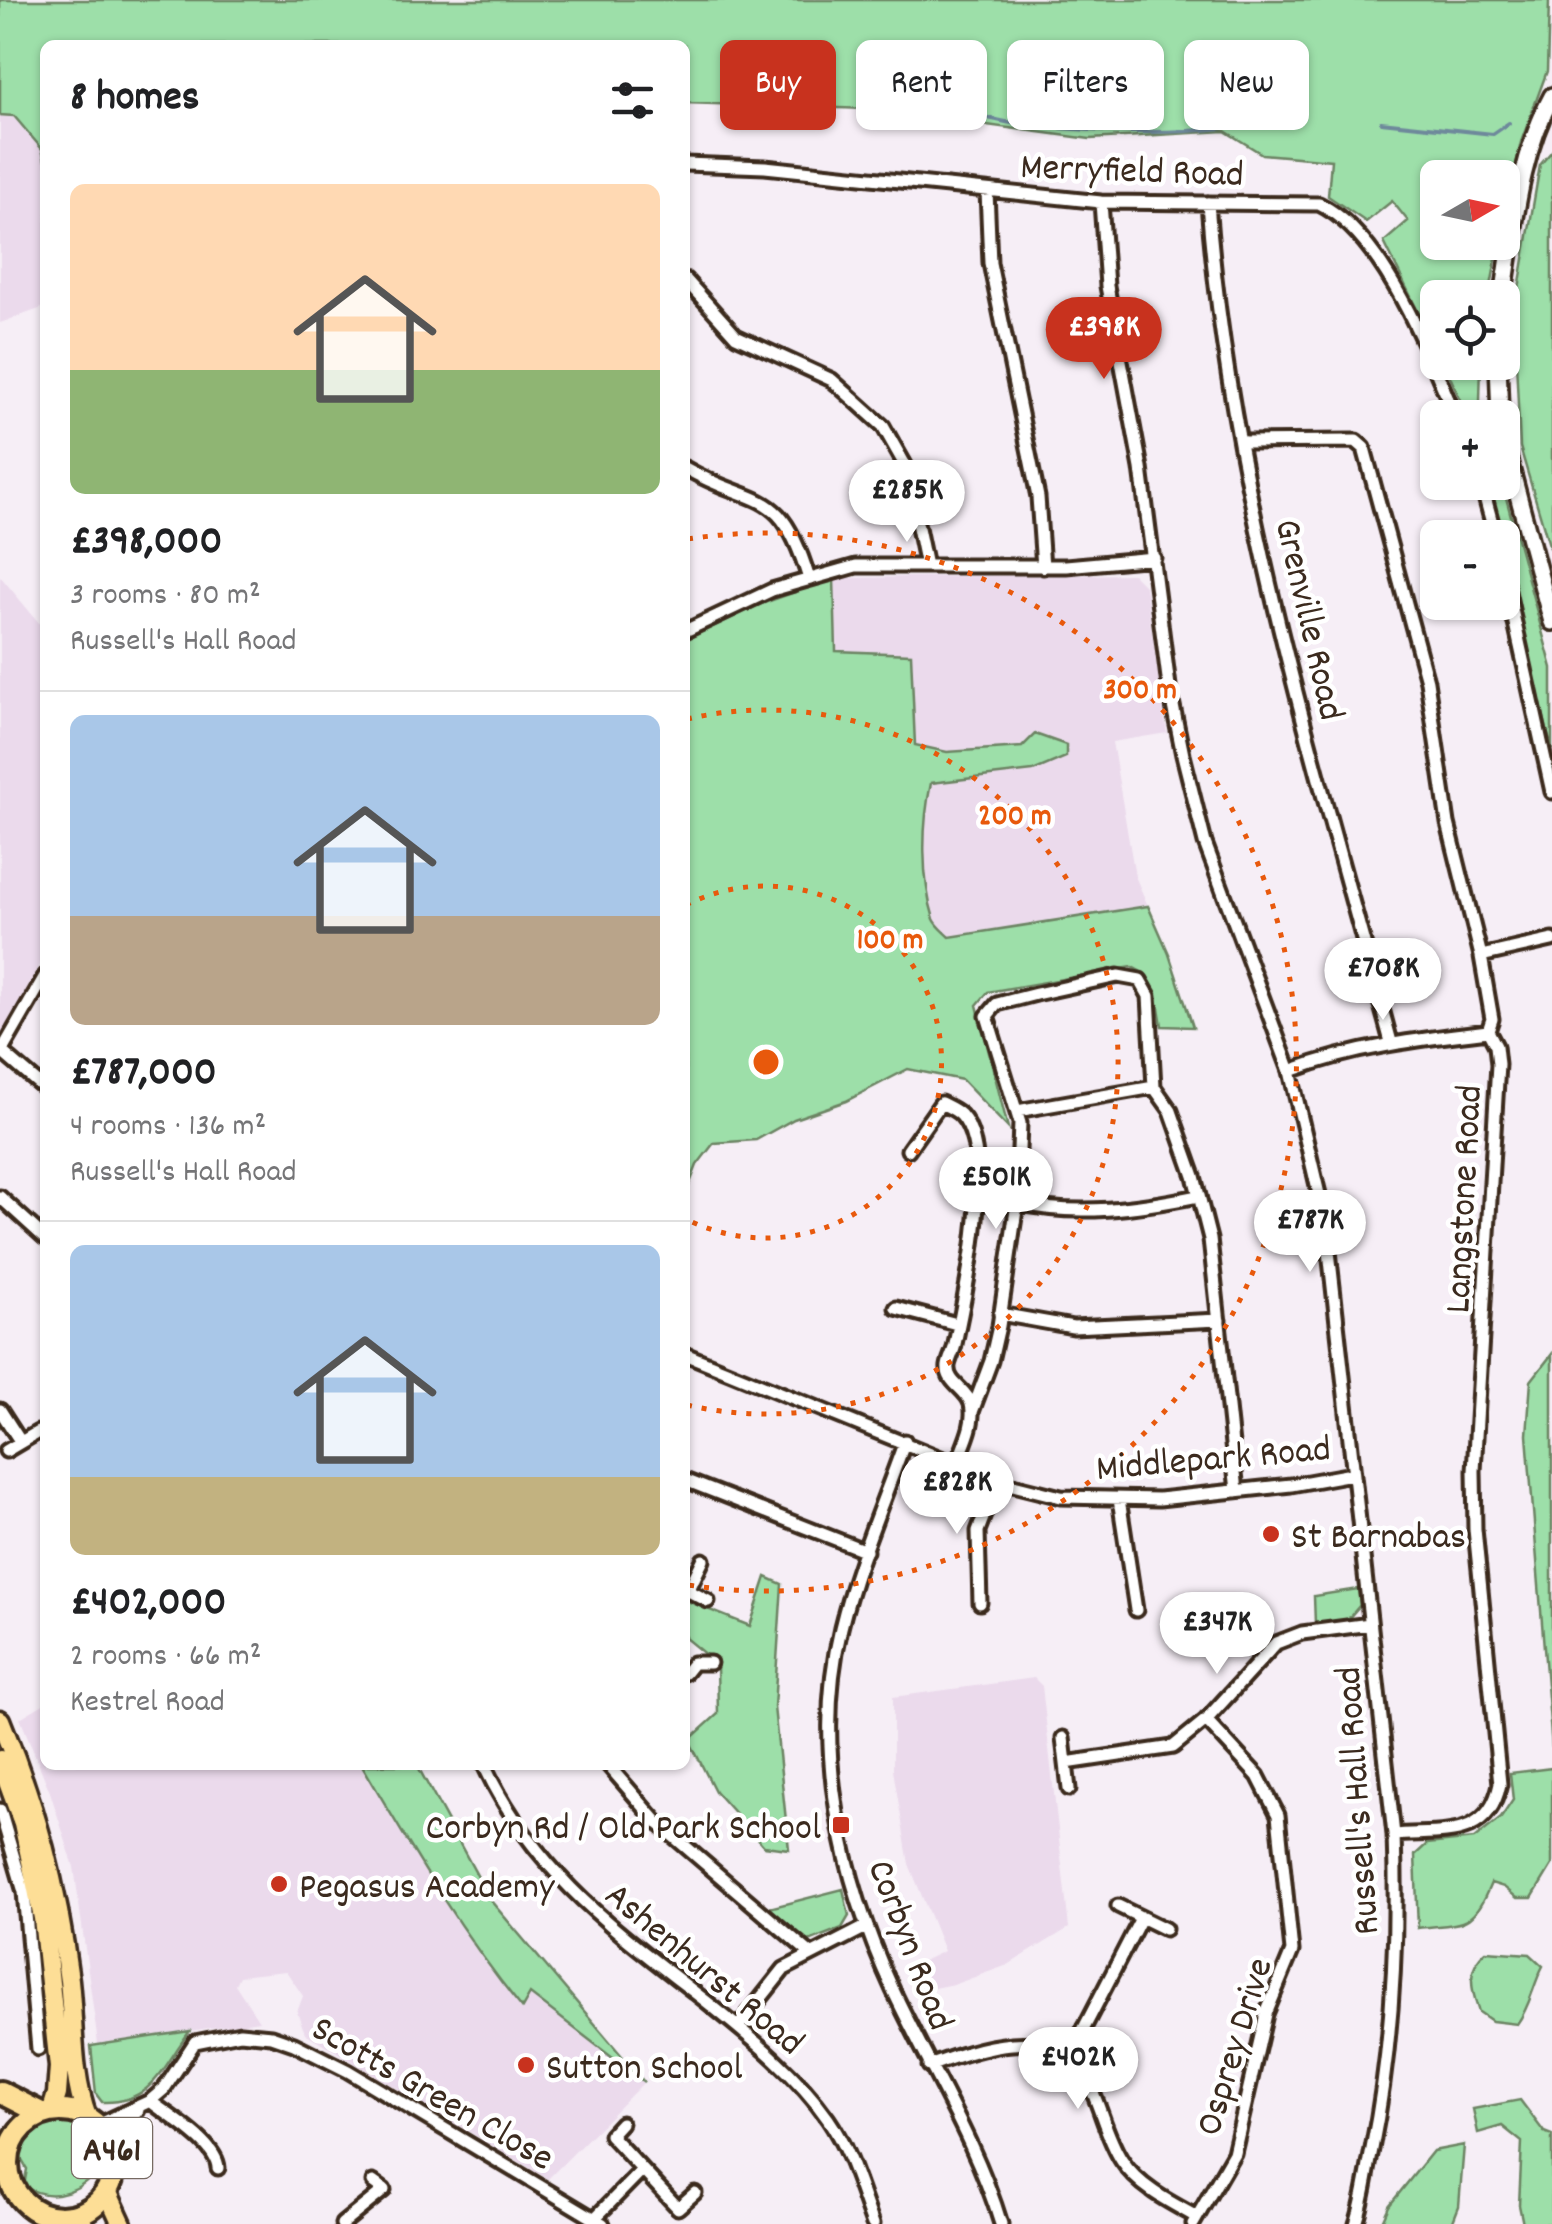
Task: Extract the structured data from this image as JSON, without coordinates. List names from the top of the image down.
{
  "streets": {
    "highway": ["A461"],
    "street": [
      "Merryfield Road",
      "Grenville Road",
      "Langstone Road",
      "Middlepark Road",
      "Russell's Hall Road",
      "Corbyn Road",
      "Ashenhurst Road",
      "Osprey Drive",
      "Scotts Green Close"
    ]
  },
  "crossings": [
    ["Merryfield Road", "Grenville Road"],
    ["Merryfield Road", "Russell's Hall Road"],
    ["Grenville Road", "Langstone Road"],
    ["Langstone Road", "Russell's Hall Road"],
    ["Middlepark Road", "Russell's Hall Road"],
    ["Middlepark Road", "Corbyn Road"],
    ["Scotts Green Close", "A461"]
  ],
  "places": {
    "other": ["St Barnabas", "Pegasus Academy", "Sutton School"],
    "transit": ["Corbyn Rd / Old Park School"]
  },
  "north": "right",
  "page": {
    "chip": [
      "Buy",
      "Rent",
      "Filters",
      "New"
    ],
    "heading": "8 homes",
    "map_buttons": ["+", "−"],
    "list": [
      {
        "name": "£398,000",
        "note": "3 rooms · 80 m² · Russell's Hall Road"
      },
      {
        "name": "£787,000",
        "note": "4 rooms · 136 m² · Russell's Hall Road"
      },
      {
        "name": "£402,000",
        "note": "2 rooms · 66 m² · Kestrel Road"
      }
    ],
    "price": [
      "£398K",
      "£285K",
      "£708K",
      "£501K",
      "£787K",
      "£828K",
      "£347K",
      "£402K"
    ]
  },
  "rings": ["300 m", "200 m", "100 m"]
}
